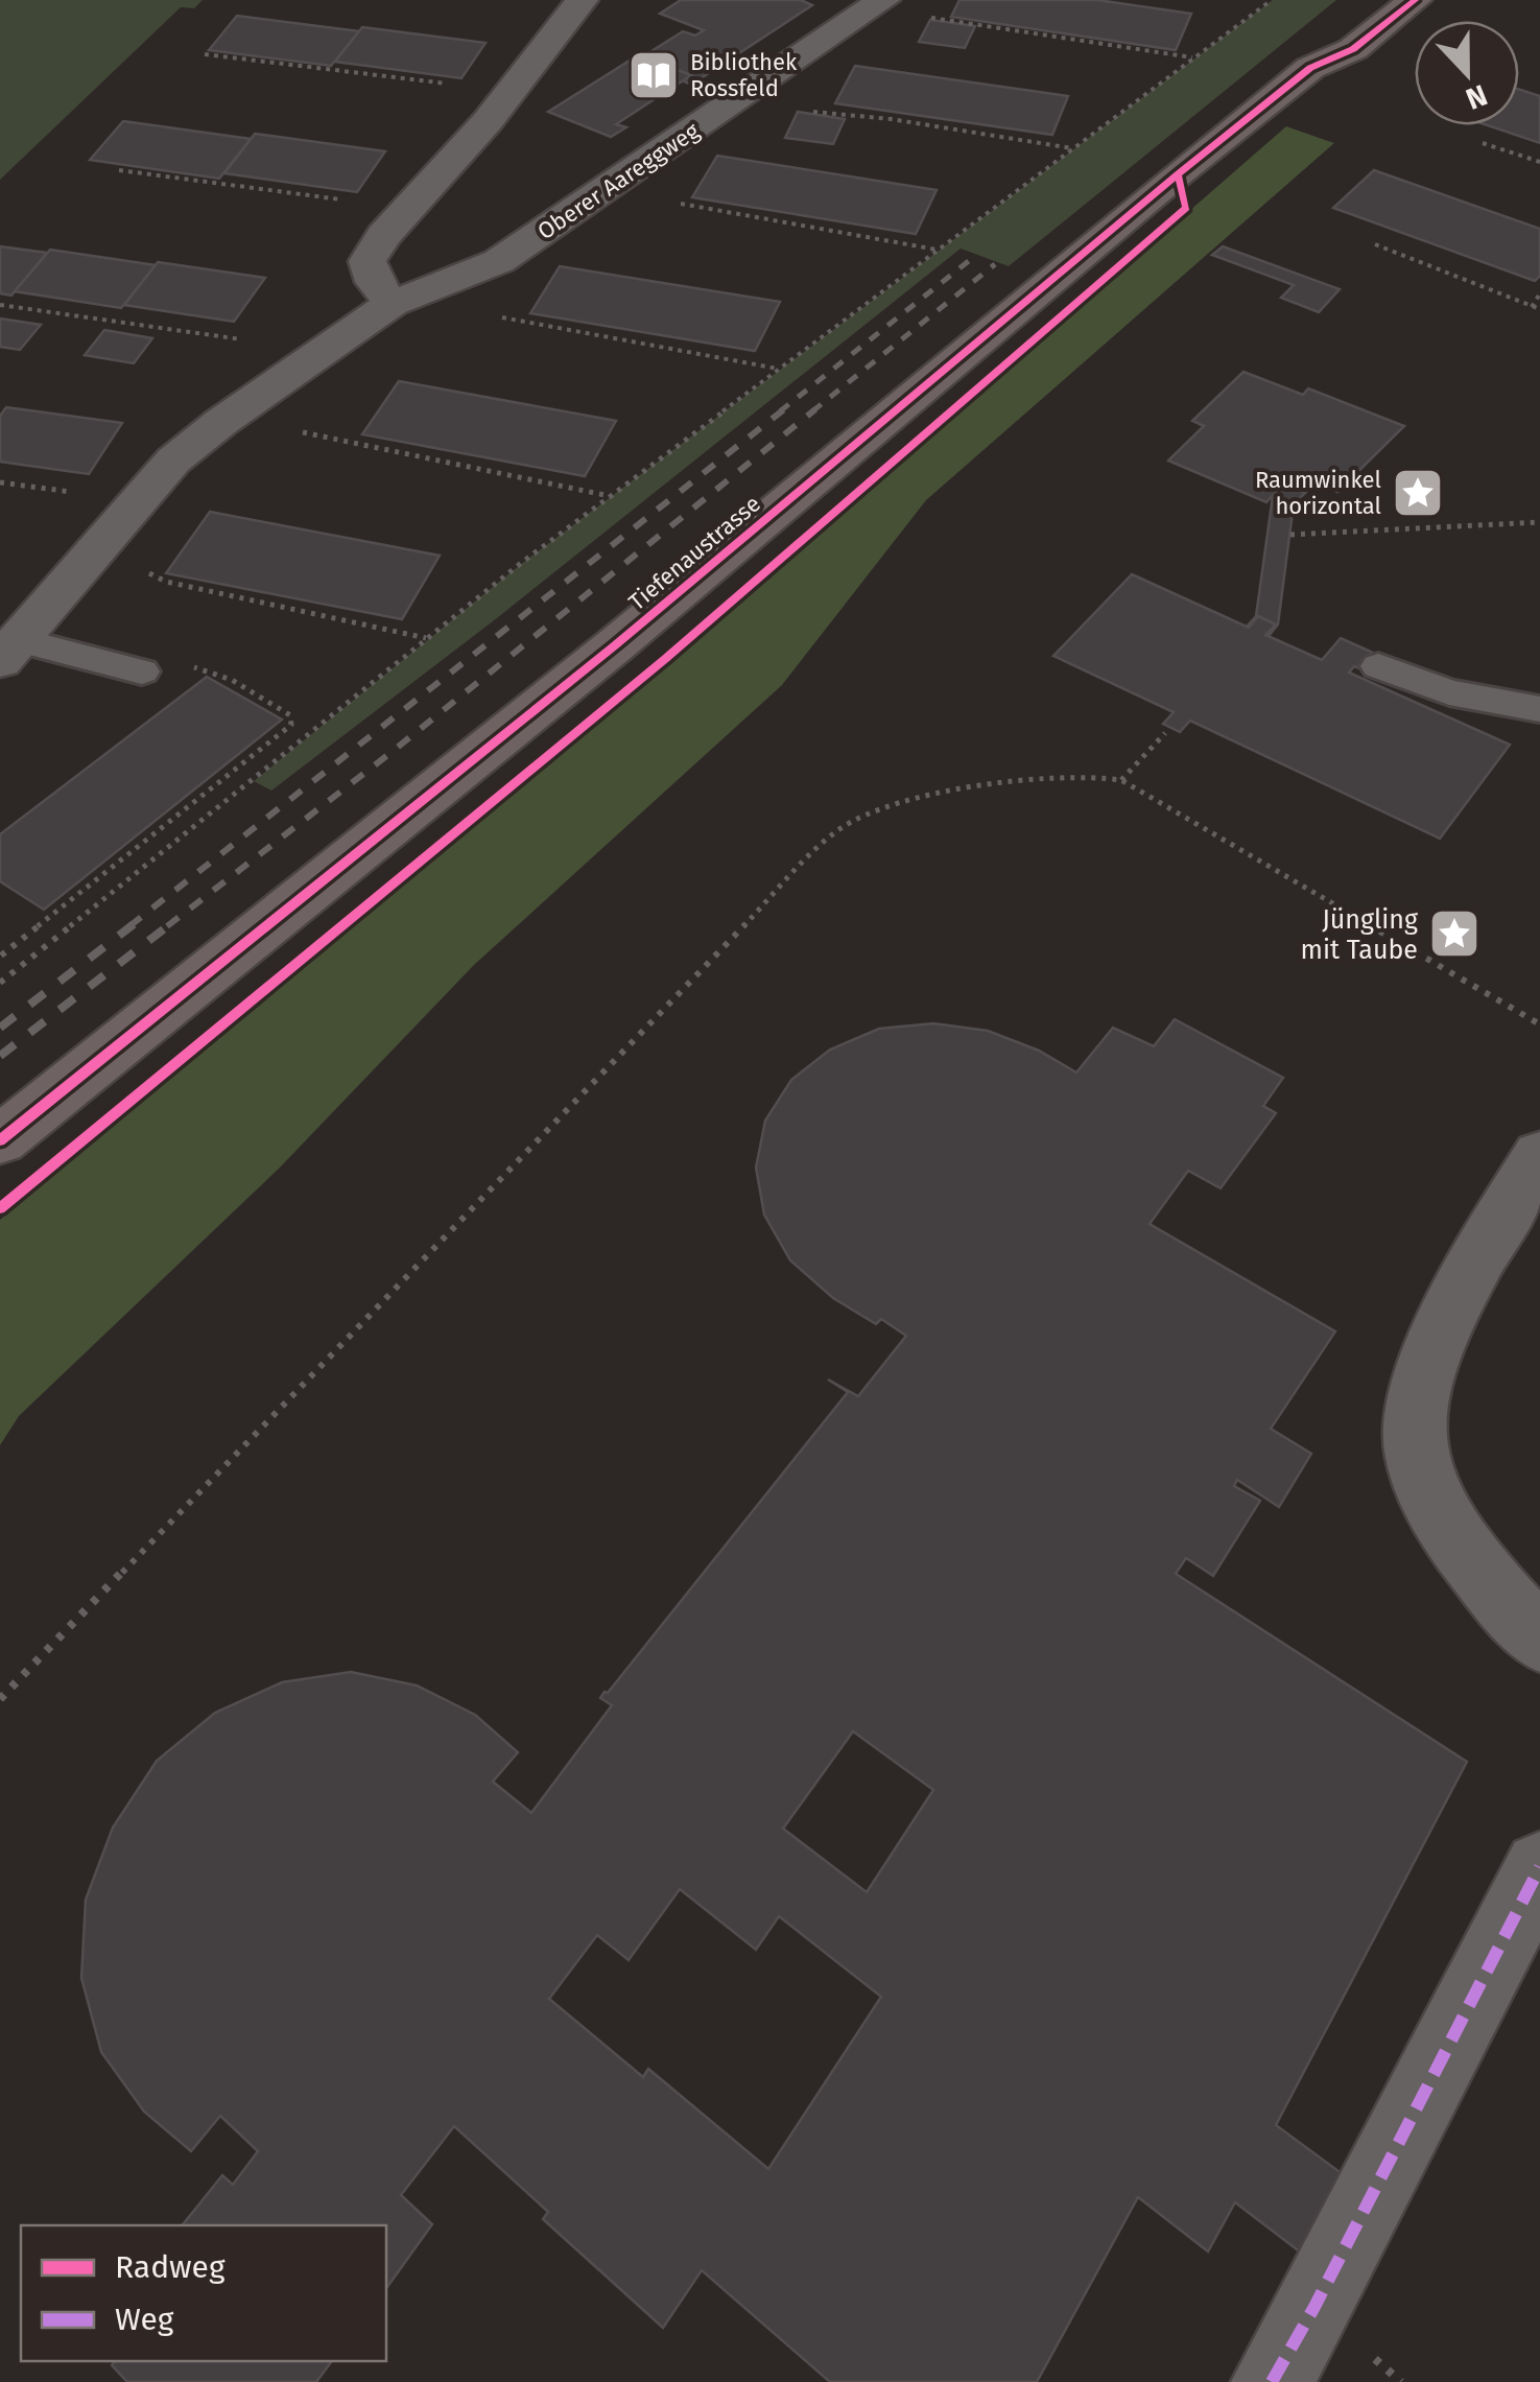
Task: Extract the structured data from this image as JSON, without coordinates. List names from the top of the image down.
{
  "streets": {
    "main road": ["Tiefenaustrasse"],
    "street": ["Oberer Aareggweg"]
  },
  "places": {
    "library": ["Bibliothek Rossfeld"],
    "place": ["Raumwinkel horizontal", "Jüngling mit Taube"]
  },
  "legend": ["Radweg", "Weg"],
  "north": "bottom"
}
